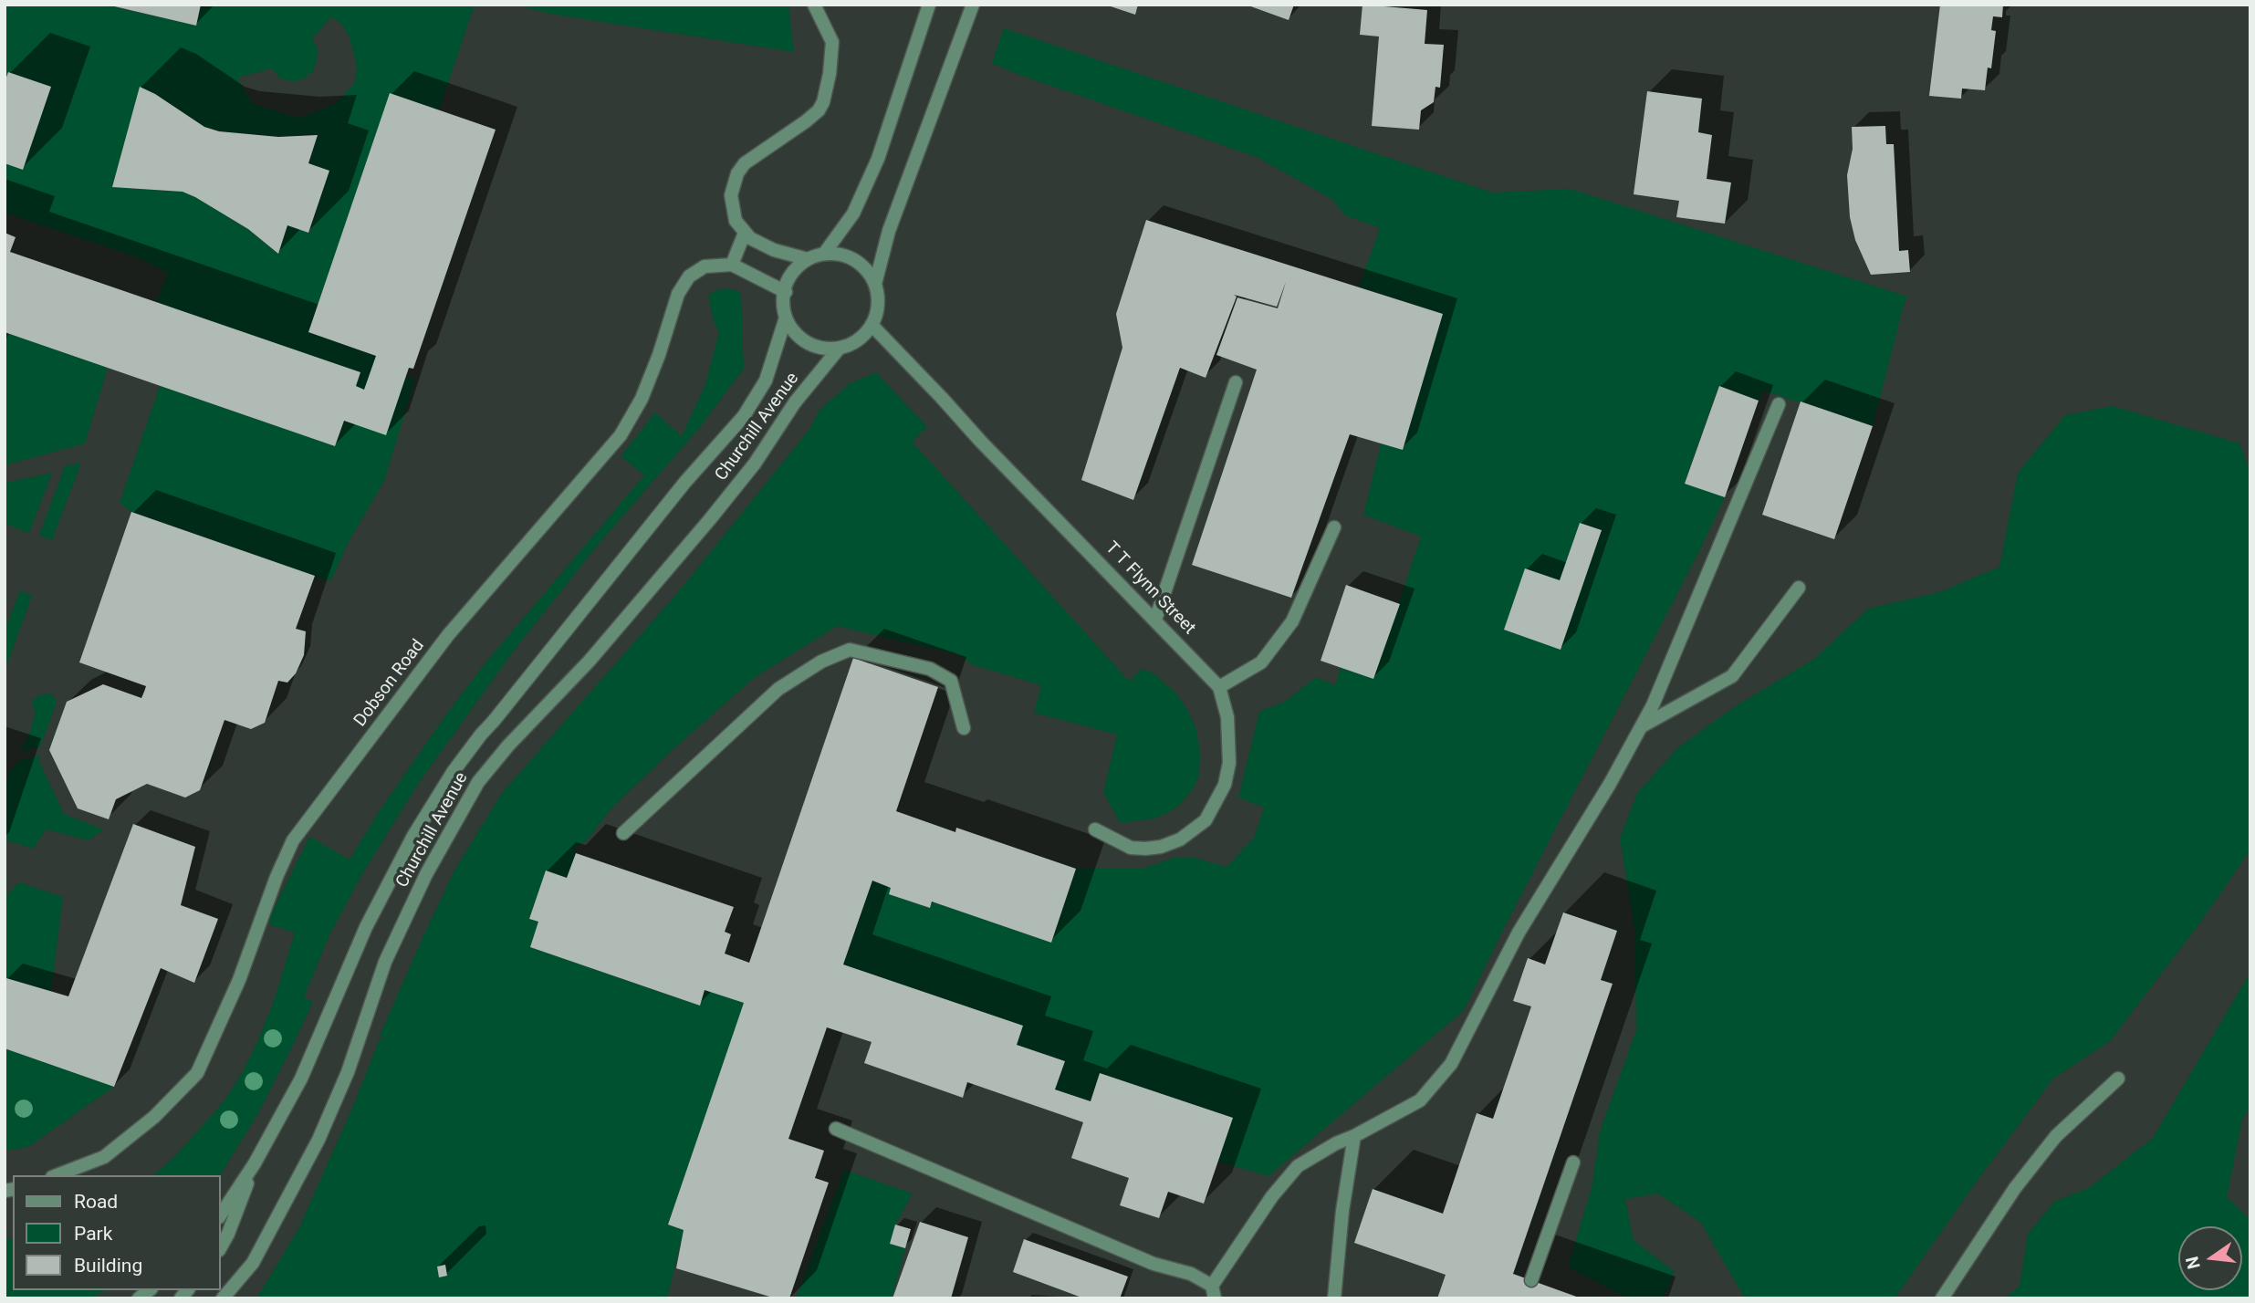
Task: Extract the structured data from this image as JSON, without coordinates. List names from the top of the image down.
{
  "streets": {
    "street": ["Churchill Avenue", "T T Flynn Street", "Dobson Road"]
  },
  "crossings": [
    ["Churchill Avenue", "T T Flynn Street"]
  ],
  "legend": ["Road", "Park", "Building"],
  "north": "left"
}
